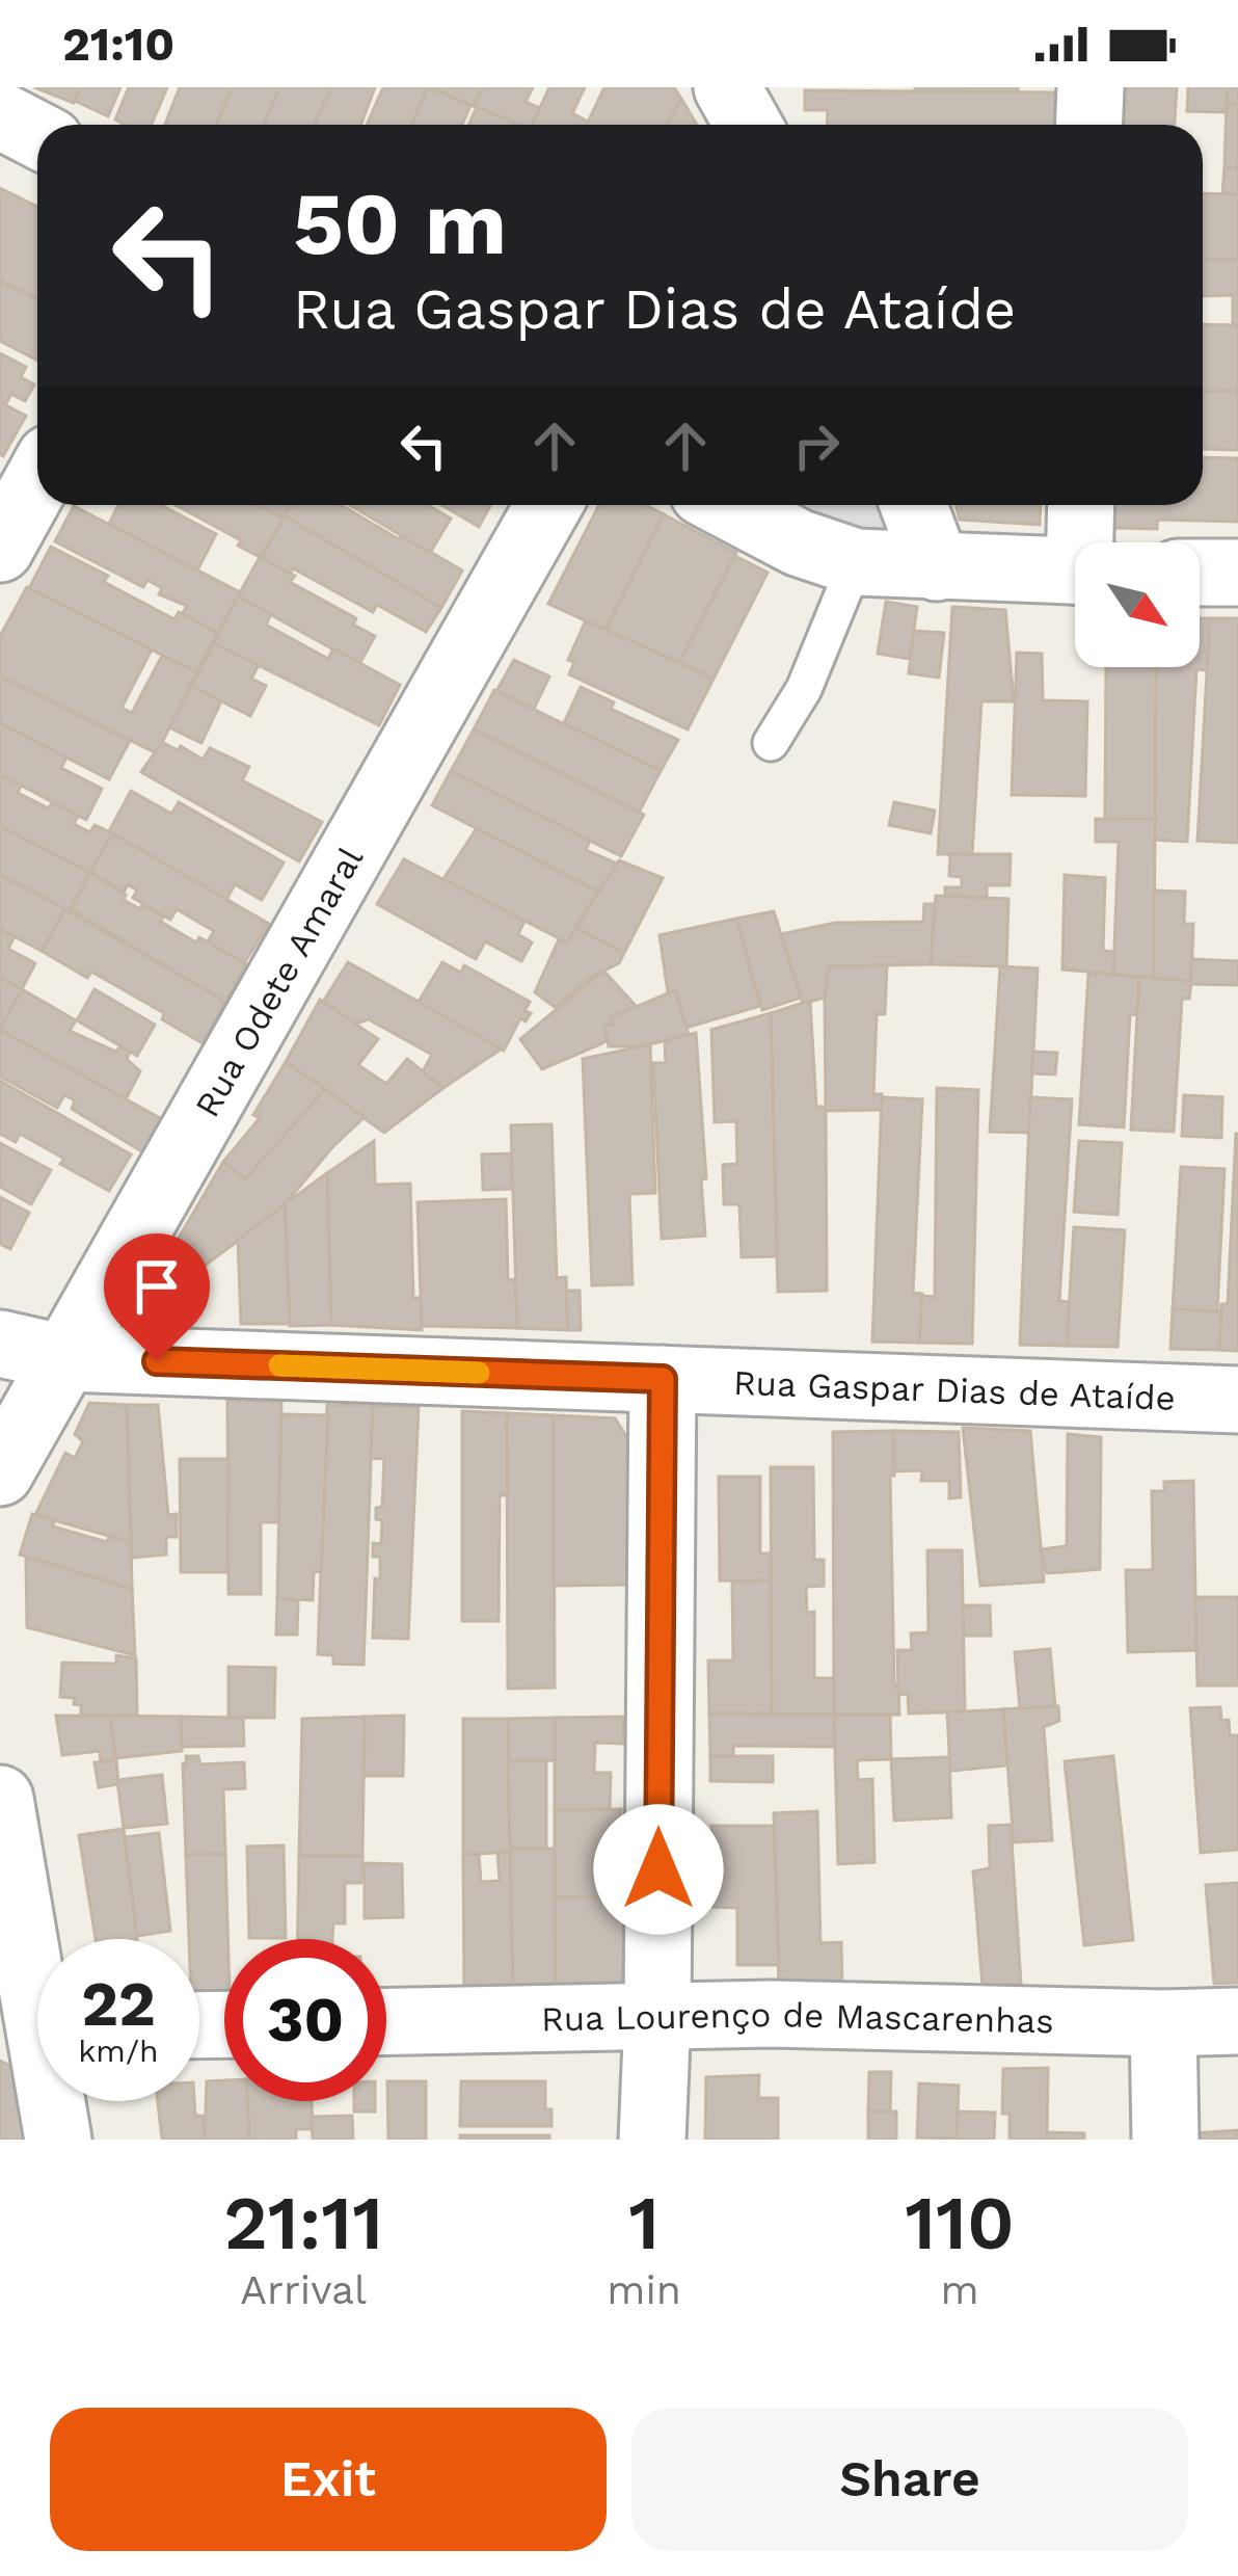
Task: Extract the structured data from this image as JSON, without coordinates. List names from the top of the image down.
{
  "streets": {
    "street": ["Rua Odete Amaral", "Rua Gaspar Dias de Ataíde", "Rua Lourenço de Mascarenhas"]
  },
  "crossings": [
    ["Rua Odete Amaral", "Rua Gaspar Dias de Ataíde"]
  ],
  "north": "bottom right",
  "page": {
    "status": "21:10",
    "turn": ["50 m", "Rua Gaspar Dias de Ataíde"],
    "speed": "22 km/h",
    "limit": "30",
    "eta": [
      "21:11",
      "Arrival",
      "1",
      "min",
      "110",
      "m"
    ],
    "buttons": ["Exit", "Share"]
  }
}
